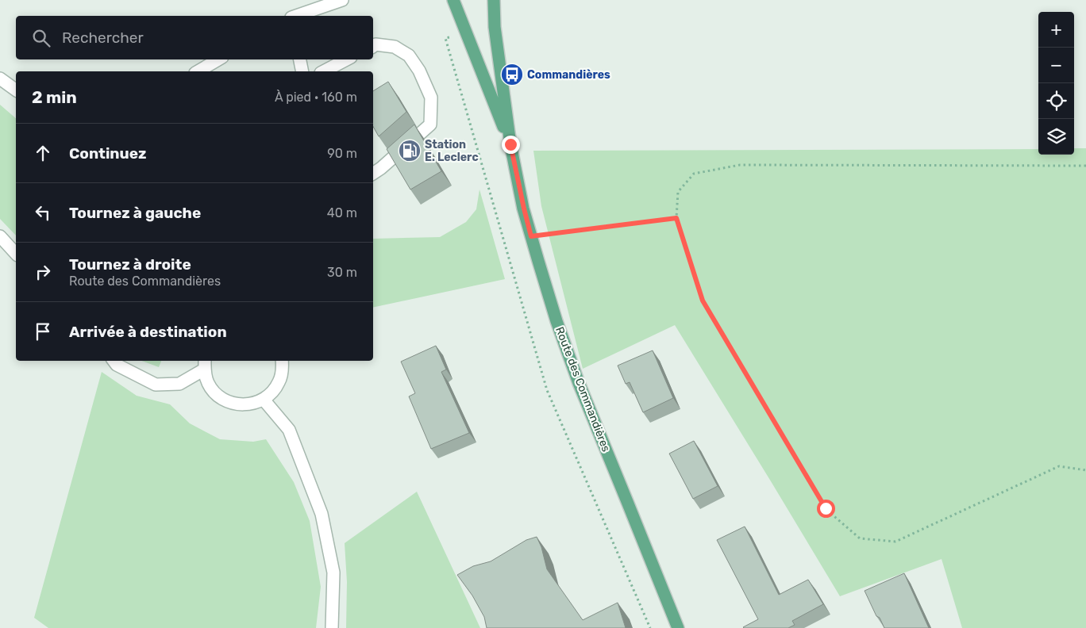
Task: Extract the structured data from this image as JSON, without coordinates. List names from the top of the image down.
{
  "streets": {
    "main road": ["Route des Commandières"]
  },
  "places": {
    "bus stop": ["Commandières"],
    "fuel station": ["Station E. Leclerc"]
  },
  "page": {
    "map_buttons": ["+", "−"],
    "search": "Rechercher",
    "heading": ["2 min", "À pied · 160 m"],
    "list": [
      ["Continuez", "90 m"],
      ["Tournez à gauche", "40 m"],
      ["Tournez à droite", "Route des Commandières", "30 m"],
      "Arrivée à destination"
    ]
  }
}
